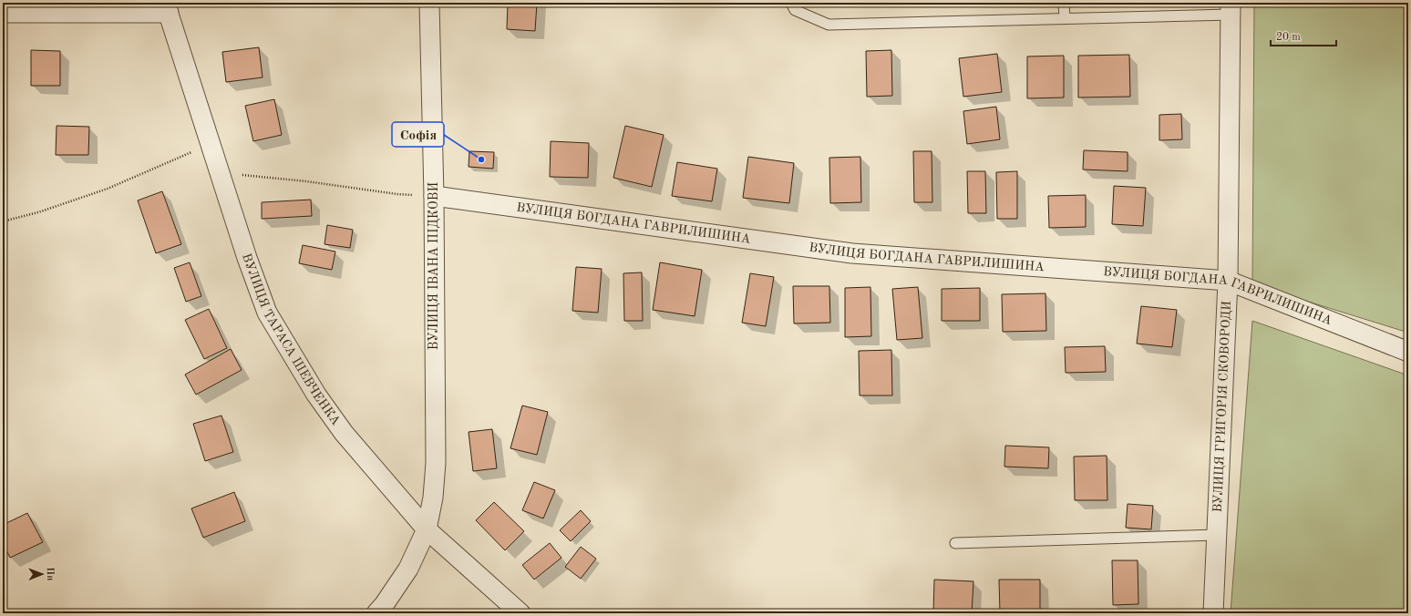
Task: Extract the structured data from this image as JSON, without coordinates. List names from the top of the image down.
{
  "streets": {
    "street": [
      "ВУЛИЦЯ БОГДАНА ГАВРИЛИШИНА",
      "ВУЛИЦЯ ІВАНА ПІДКОВИ",
      "ВУЛИЦЯ ТАРАСА ШЕВЧЕНКА",
      "ВУЛИЦЯ ГРИГОРІЯ СКОВОРОДИ"
    ]
  },
  "crossings": [
    ["ВУЛИЦЯ БОГДАНА ГАВРИЛИШИНА", "ВУЛИЦЯ ІВАНА ПІДКОВИ"],
    ["ВУЛИЦЯ БОГДАНА ГАВРИЛИШИНА", "ВУЛИЦЯ ГРИГОРІЯ СКОВОРОДИ"],
    ["ВУЛИЦЯ ІВАНА ПІДКОВИ", "ВУЛИЦЯ ТАРАСА ШЕВЧЕНКА"]
  ],
  "places": ["Софія"],
  "scale_bar": "20 m",
  "north": "right"
}
